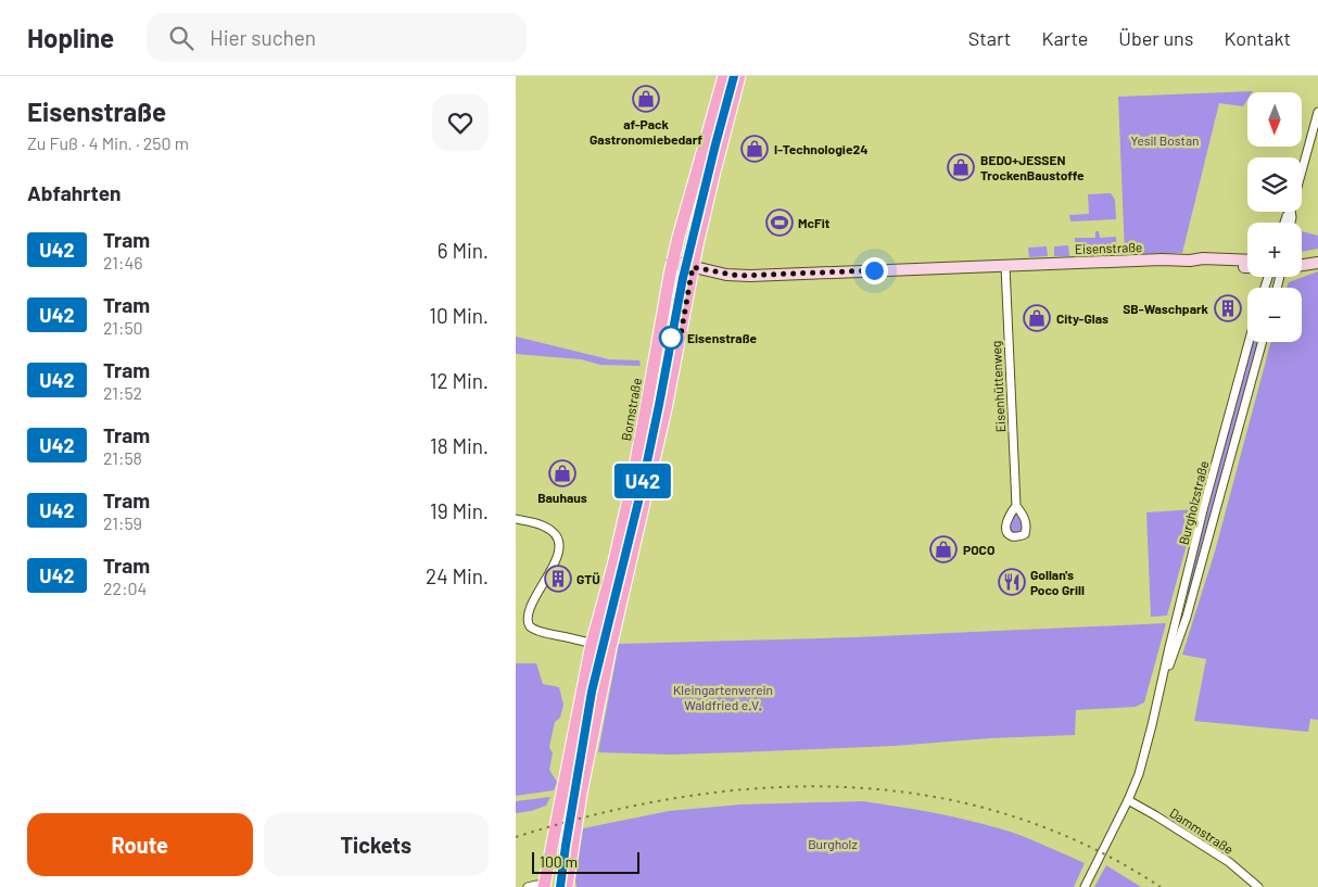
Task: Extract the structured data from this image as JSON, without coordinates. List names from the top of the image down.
{
  "streets": {
    "main road": ["Bornstraße"],
    "street": [
      "Eisenstraße",
      "Eisenhüttenweg",
      "Burgholzstraße",
      "Dammstraße"
    ]
  },
  "crossings": [
    ["Eisenstraße", "Eisenhüttenweg"],
    ["Eisenstraße", "Bornstraße"],
    ["Burgholzstraße", "Dammstraße"]
  ],
  "parks": ["Yesil Bostan", "Kleingartenverein Waldfried e.V.", "Burgholz"],
  "places": {
    "shop": [
      "af-Pack Gastronomiebedarf",
      "I-Technologie24",
      "BEDO+JESSEN TrockenBaustoffe",
      "City-Glas",
      "Bauhaus",
      "POCO"
    ],
    "sports": ["McFit"],
    "building": ["SB-Waschpark", "GTÜ"],
    "other": ["Eisenstraße"],
    "restaurant": ["Gollan's Poco Grill"]
  },
  "lines": ["tram line U42"],
  "scale_bar": "100 m",
  "north": "bottom",
  "page": {
    "header": "Hopline",
    "search": "Hier suchen",
    "nav": [
      "Start",
      "Karte",
      "Über uns",
      "Kontakt"
    ],
    "heading": [
      ["Eisenstraße", "Zu Fuß · 4 Min. · 250 m"],
      "Abfahrten"
    ],
    "on_map": "U42",
    "map_buttons": ["+", "−"],
    "list": [
      {
        "mark": "U42",
        "name": "Tram",
        "note": "21:46",
        "value": "6 Min."
      },
      {
        "mark": "U42",
        "name": "Tram",
        "note": "21:50",
        "value": "10 Min."
      },
      {
        "mark": "U42",
        "name": "Tram",
        "note": "21:52",
        "value": "12 Min."
      },
      {
        "mark": "U42",
        "name": "Tram",
        "note": "21:58",
        "value": "18 Min."
      },
      {
        "mark": "U42",
        "name": "Tram",
        "note": "21:59",
        "value": "19 Min."
      },
      {
        "mark": "U42",
        "name": "Tram",
        "note": "22:04",
        "value": "24 Min."
      }
    ],
    "buttons": ["Route", "Tickets"],
    "scale": "100 m"
  }
}
